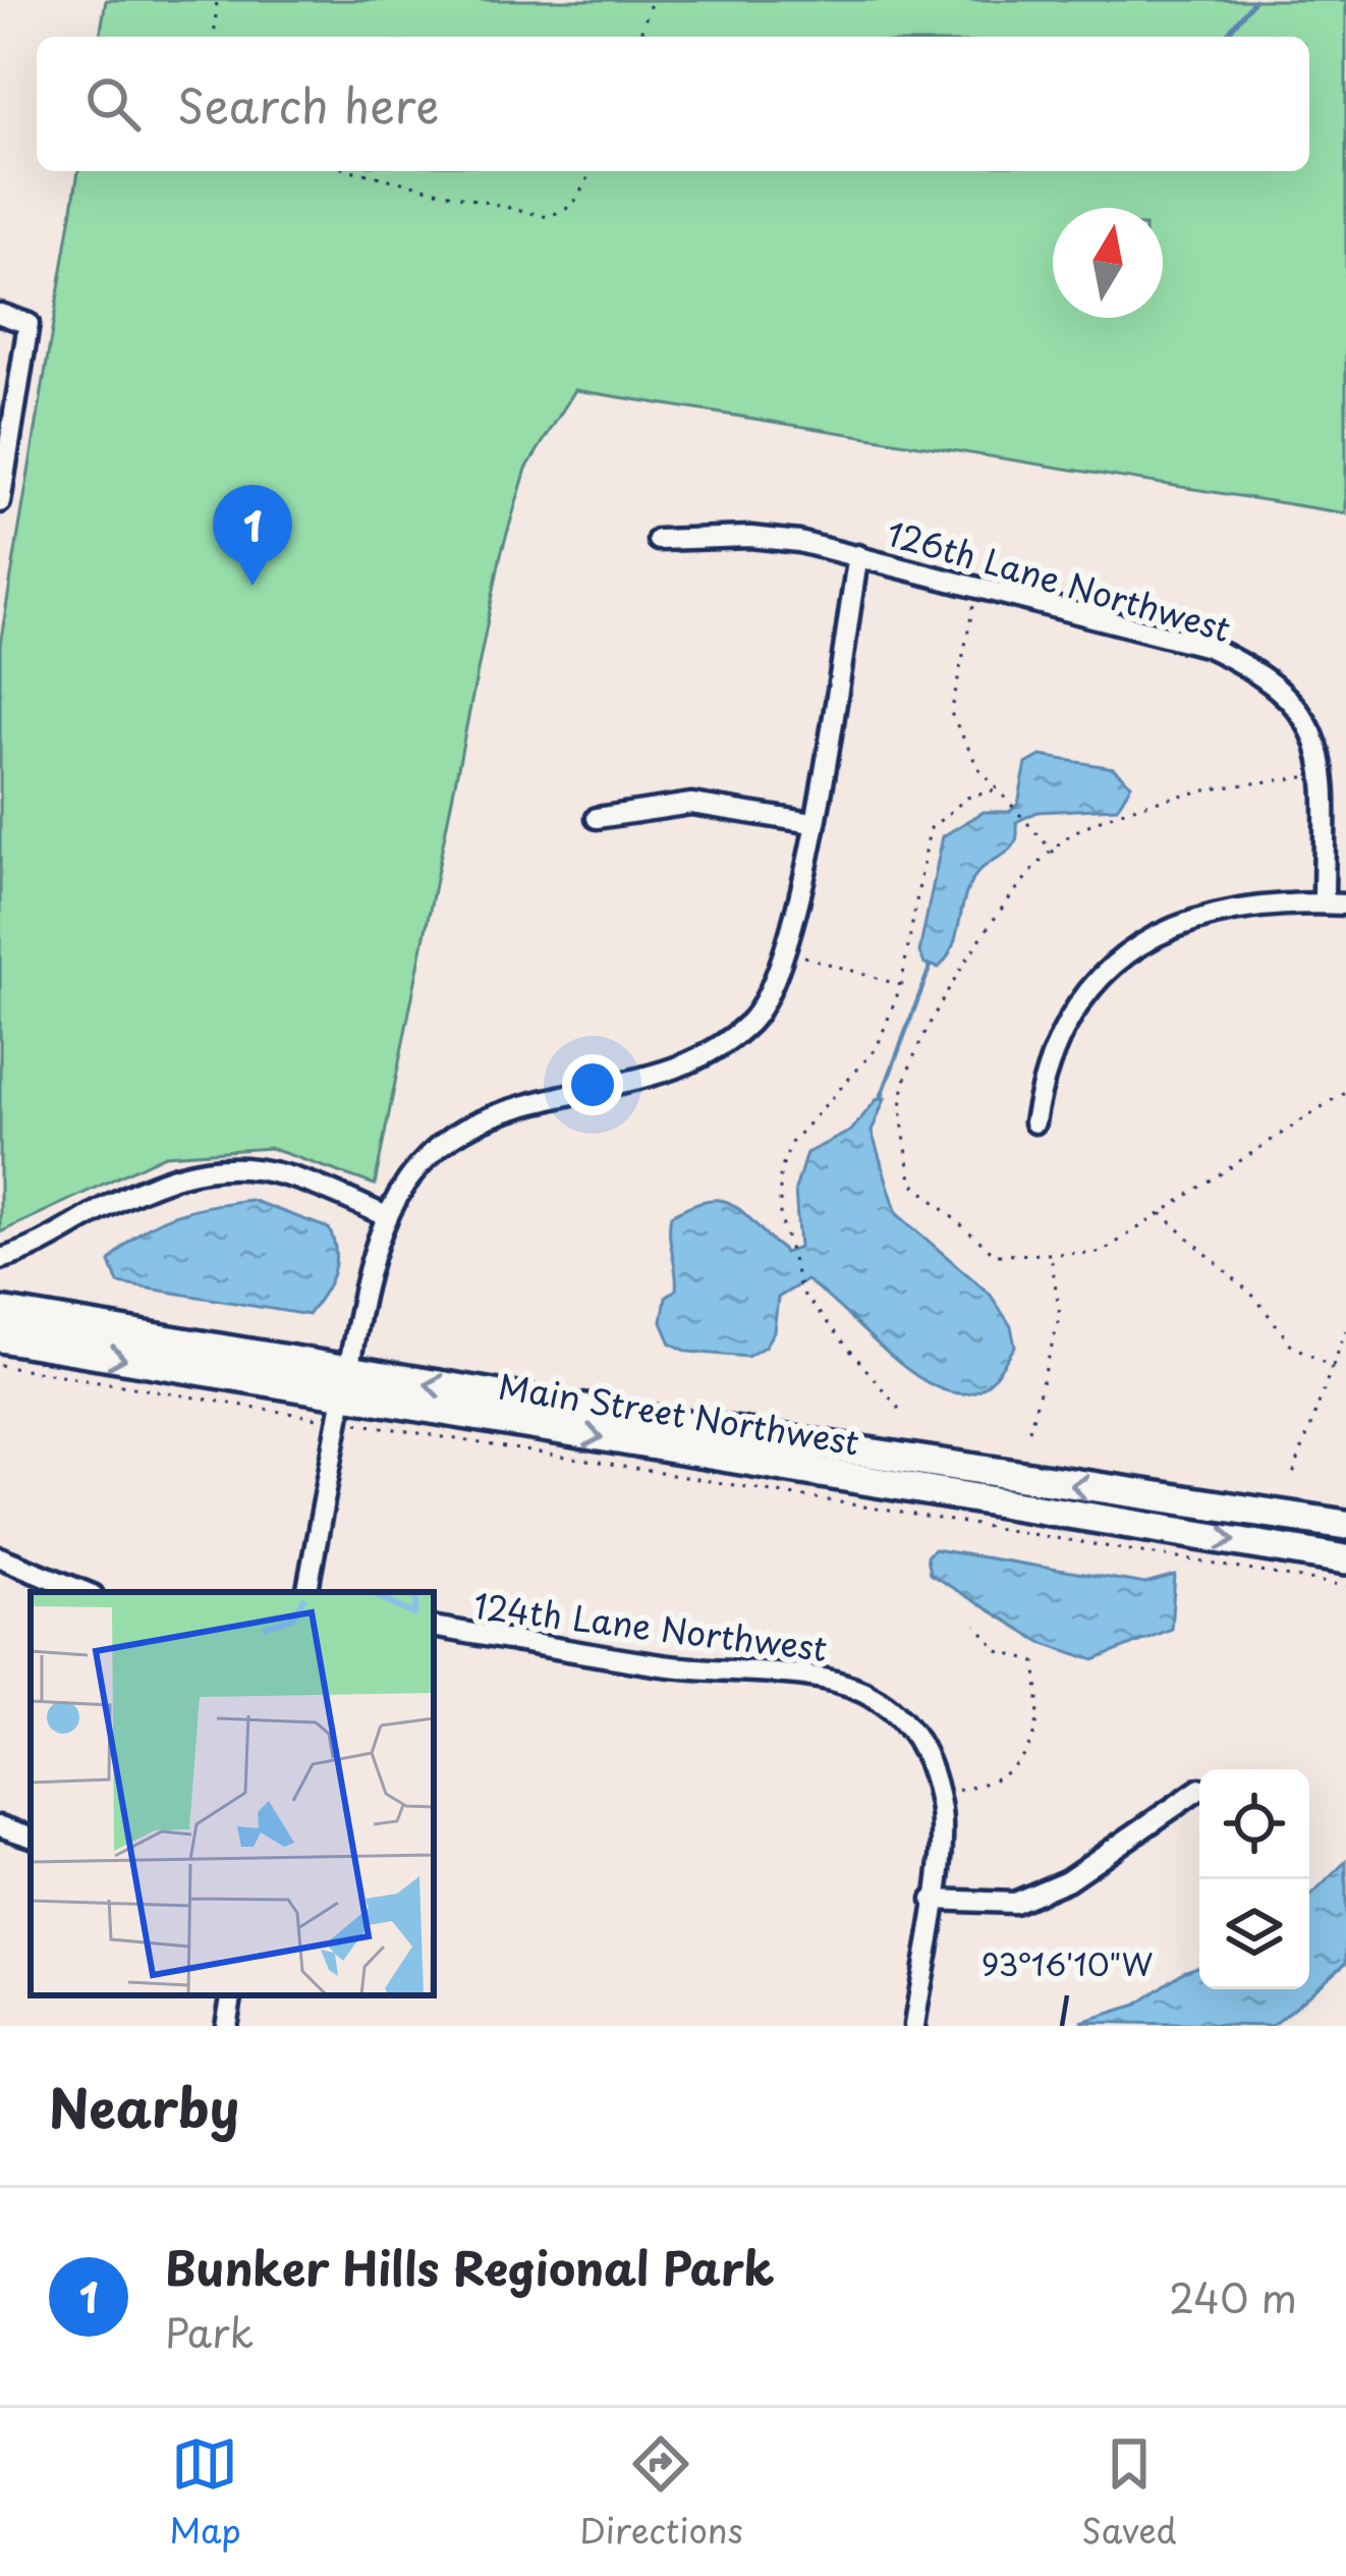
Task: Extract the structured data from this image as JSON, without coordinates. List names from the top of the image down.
{
  "streets": {
    "main road": ["Main Street Northwest"],
    "street": ["126th Lane Northwest", "124th Lane Northwest"]
  },
  "north": "top",
  "page": {
    "search": "Search here",
    "pins": "1",
    "heading": "Nearby",
    "list": [
      {
        "mark": "1",
        "name": "Bunker Hills Regional Park",
        "note": "Park",
        "value": "240 m"
      }
    ],
    "nav": ["Map", "Directions", "Saved"]
  },
  "coordinates": ["93°16'10\"W"]
}
